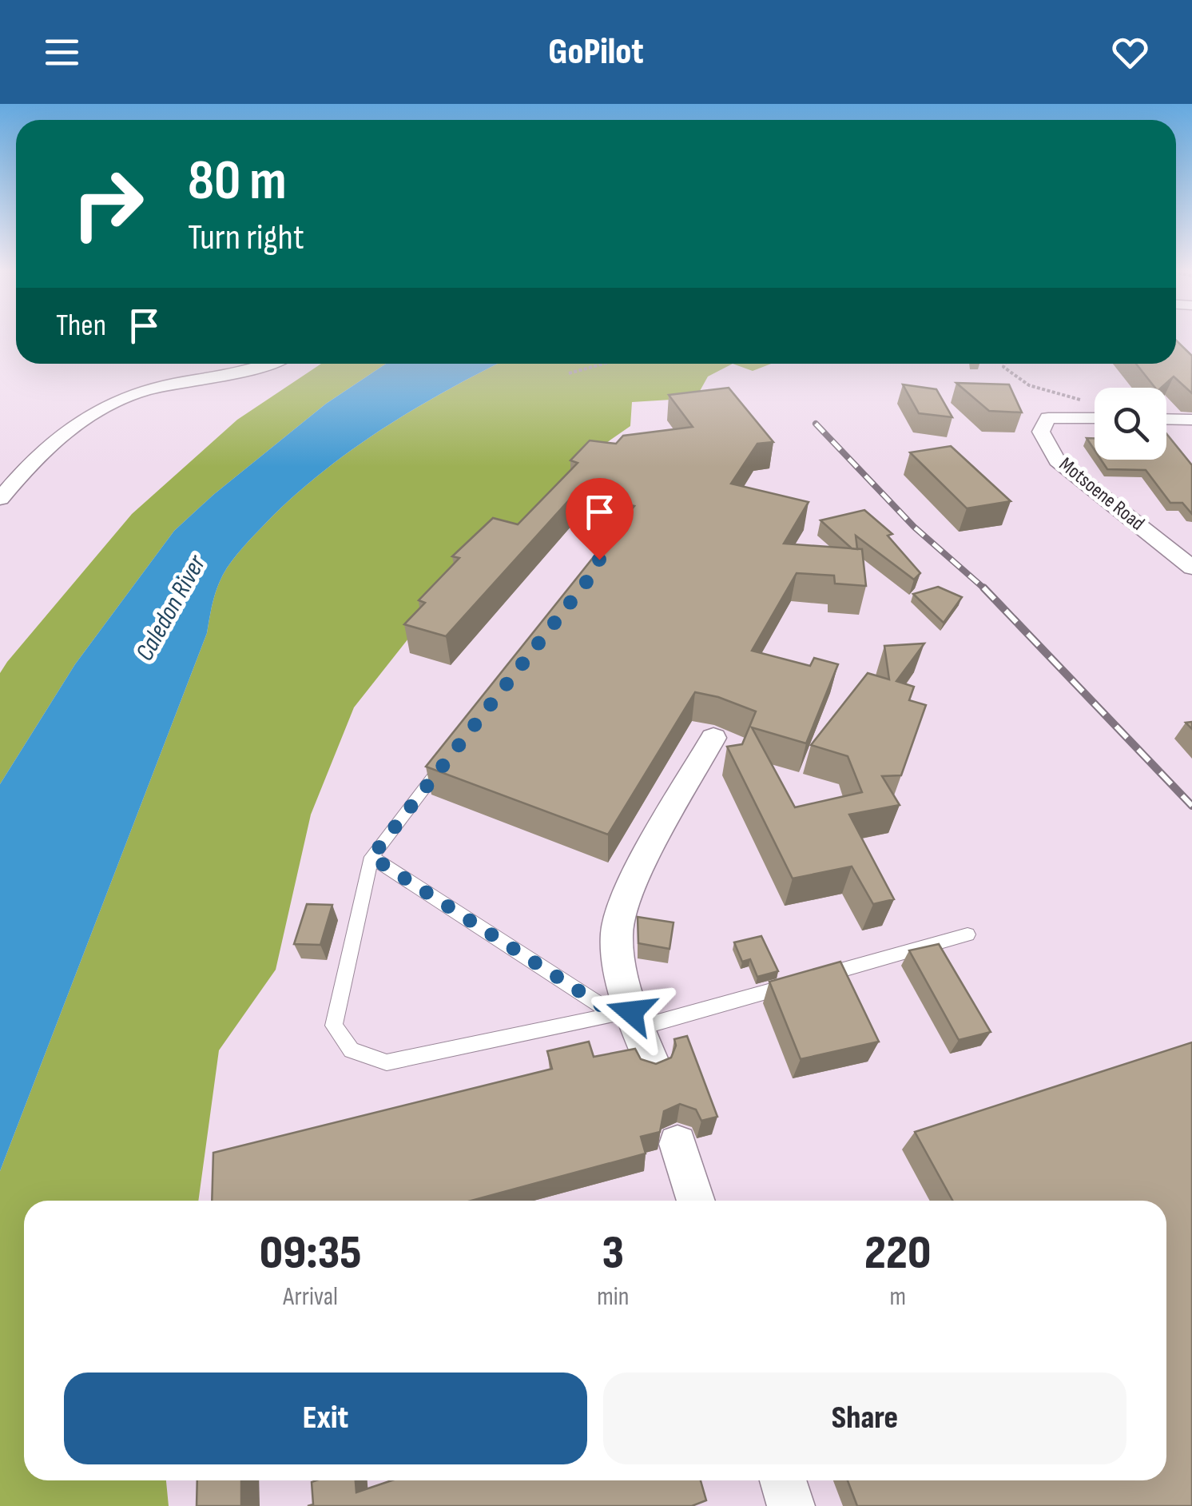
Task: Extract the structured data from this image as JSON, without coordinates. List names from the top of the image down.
{
  "streets": {
    "street": ["Motsoene Road"]
  },
  "water": ["Caledon River"],
  "page": {
    "header": "GoPilot",
    "turn": ["80 m", "Turn right"],
    "then": "Then",
    "eta": [
      "09:35",
      "Arrival",
      "3",
      "min",
      "220",
      "m"
    ],
    "buttons": ["Exit", "Share"]
  }
}
